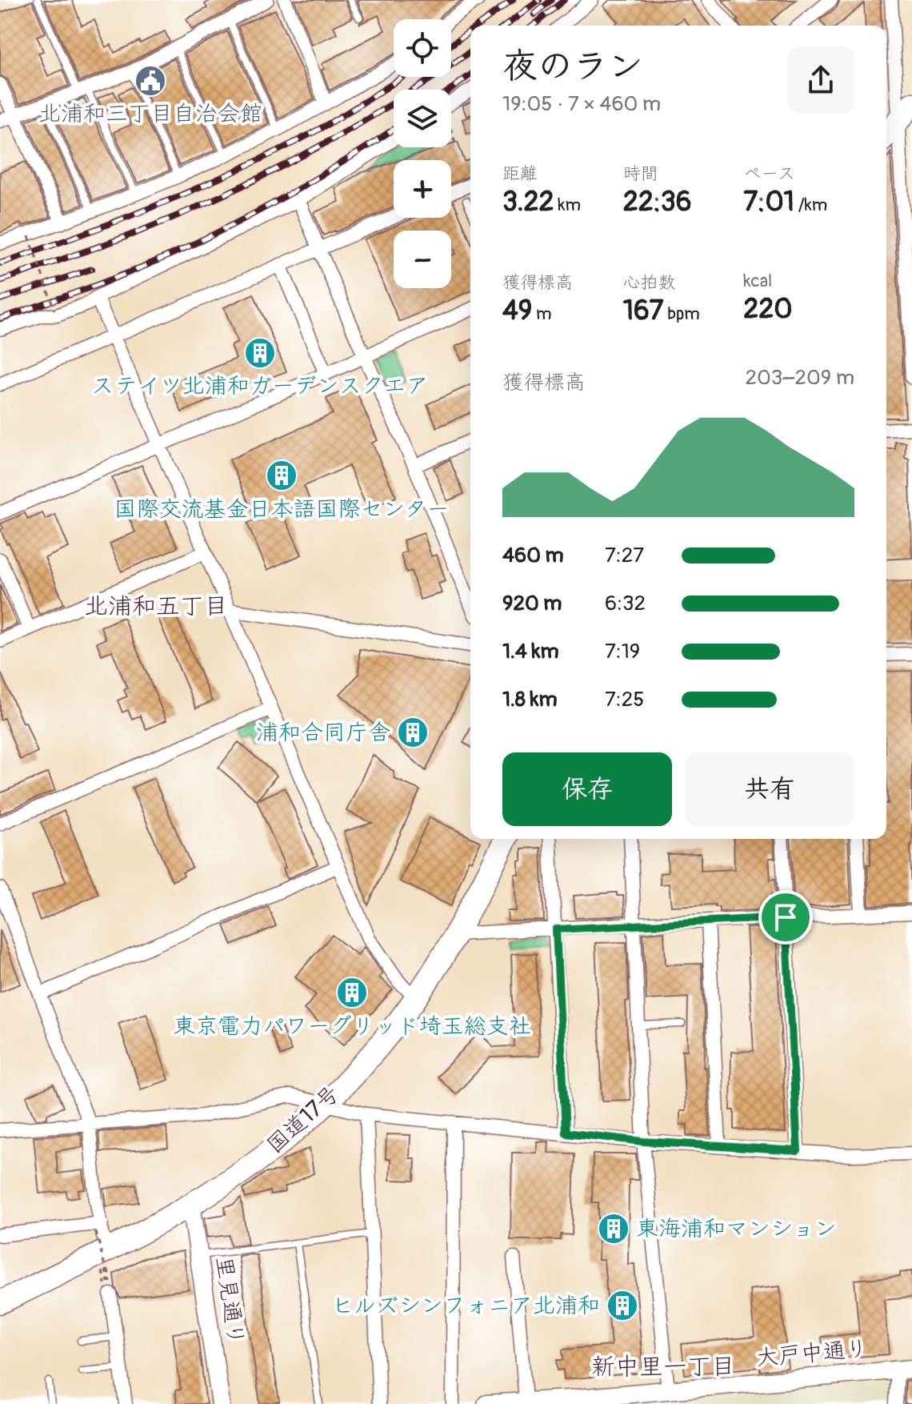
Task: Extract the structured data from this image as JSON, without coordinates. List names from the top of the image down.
{
  "streets": {
    "highway": ["国道17号"],
    "street": ["里見通り", "大戸中通り"]
  },
  "crossings": [
    ["国道17号", "里見通り"]
  ],
  "districts": ["北浦和五丁目", "新中里一丁目"],
  "places": {
    "public building": ["北浦和三丁目自治会館"],
    "building": [
      "ステイツ北浦和ガーデンスクエア",
      "国際交流基金日本語国際センター",
      "浦和合同庁舎",
      "東京電力パワーグリッド埼玉総支社",
      "東海浦和マンション",
      "ヒルズシンフォニア北浦和"
    ]
  },
  "page": {
    "map_buttons": ["+", "−"],
    "heading": ["夜のラン", "19:05 · 7 × 460 m"],
    "stats": [
      ["距離", "3.22 km"],
      ["時間", "22:36"],
      ["ペース", "7:01 /km"],
      ["獲得標高", "49 m"],
      ["心拍数", "167 bpm"],
      ["kcal", "220"]
    ],
    "chart": ["獲得標高", "203–209 m"],
    "list": [
      {
        "name": "460 m",
        "note": "7:27"
      },
      {
        "name": "920 m",
        "note": "6:32"
      },
      {
        "name": "1.4 km",
        "note": "7:19"
      },
      {
        "name": "1.8 km",
        "note": "7:25"
      }
    ],
    "buttons": ["保存", "共有"]
  }
}
